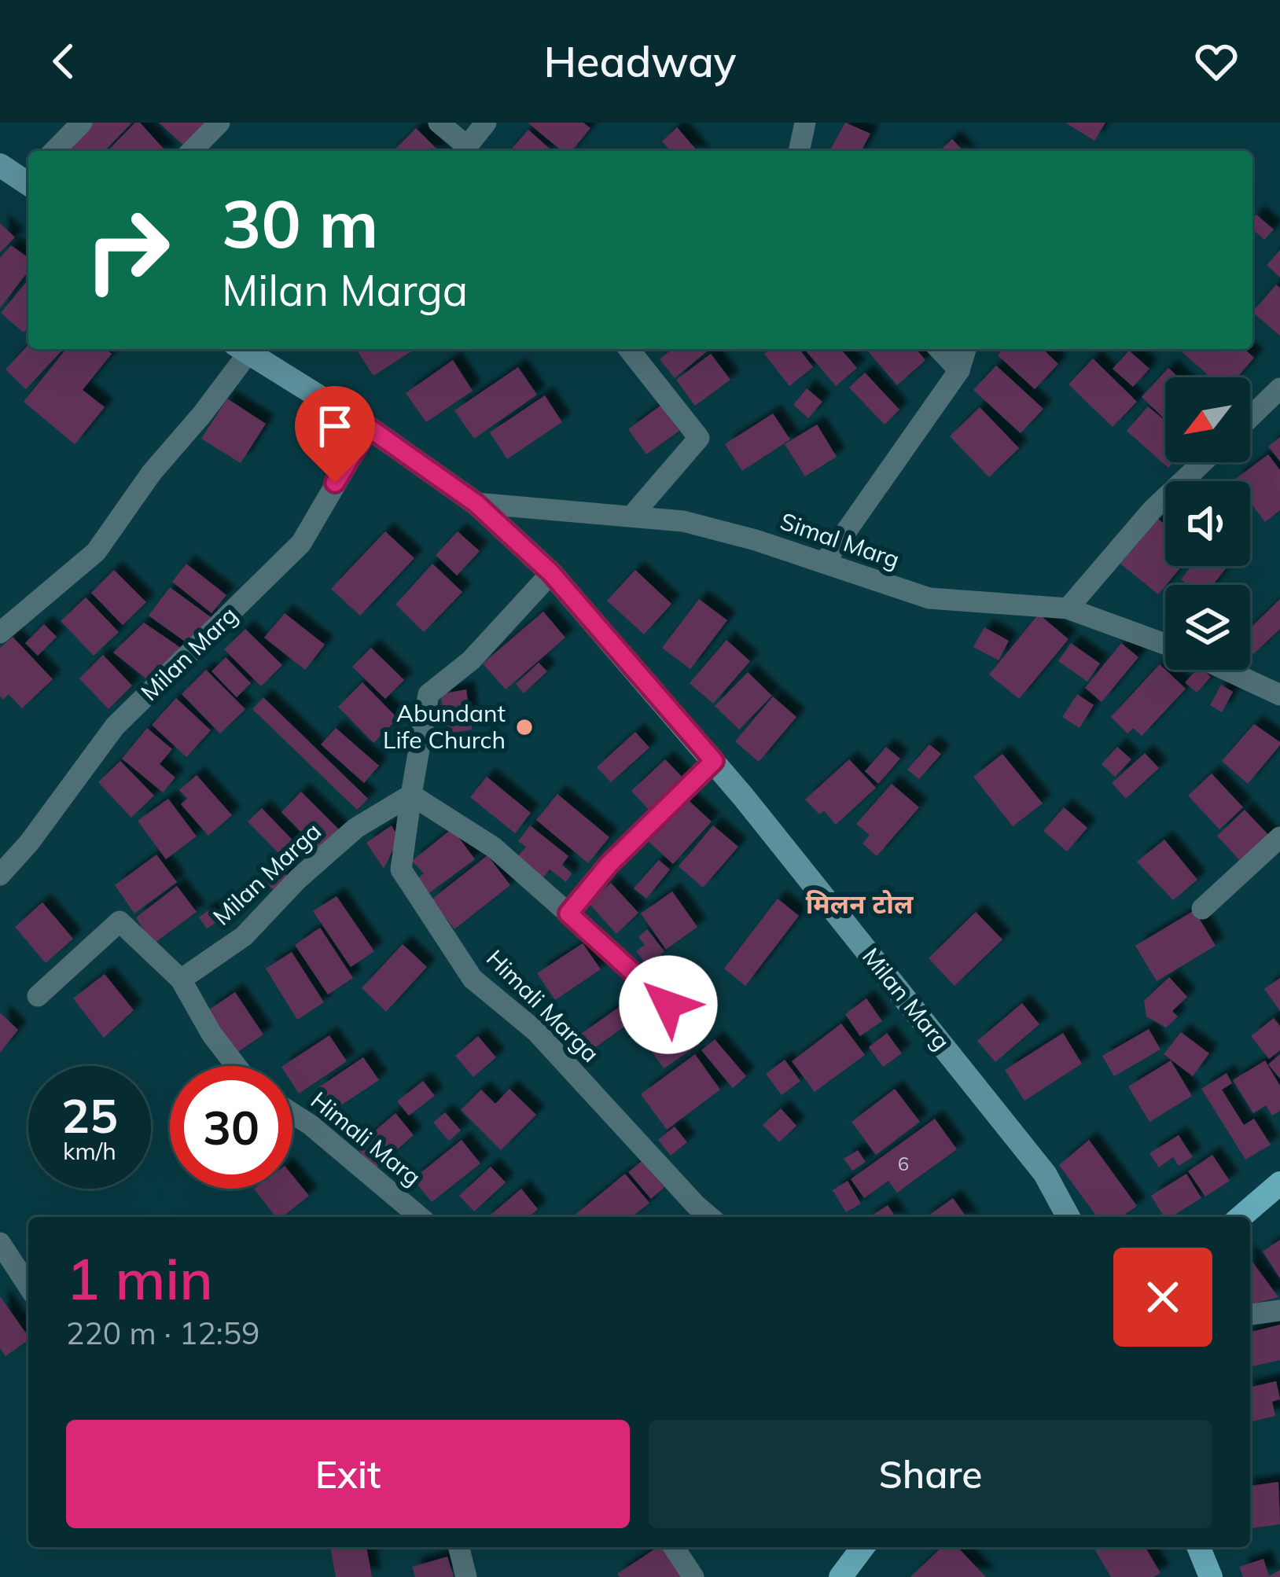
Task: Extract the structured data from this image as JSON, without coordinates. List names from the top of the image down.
{
  "streets": {
    "main road": ["Milan Marg"],
    "street": [
      "Simal Marg",
      "Milan Marga",
      "Himali Marga",
      "Himali Marg"
    ]
  },
  "crossings": [
    ["Simal Marg", "Milan Marg"],
    ["Milan Marga", "Himali Marga"]
  ],
  "districts": ["मिलन टोल"],
  "places": ["Abundant Life Church"],
  "house_numbers": ["6"],
  "north": "bottom left",
  "page": {
    "header": "Headway",
    "turn": ["30 m", "Milan Marga"],
    "speed": "25 km/h",
    "limit": "30",
    "heading": ["1 min", "220 m · 12:59"],
    "buttons": ["Exit", "Share"]
  }
}
